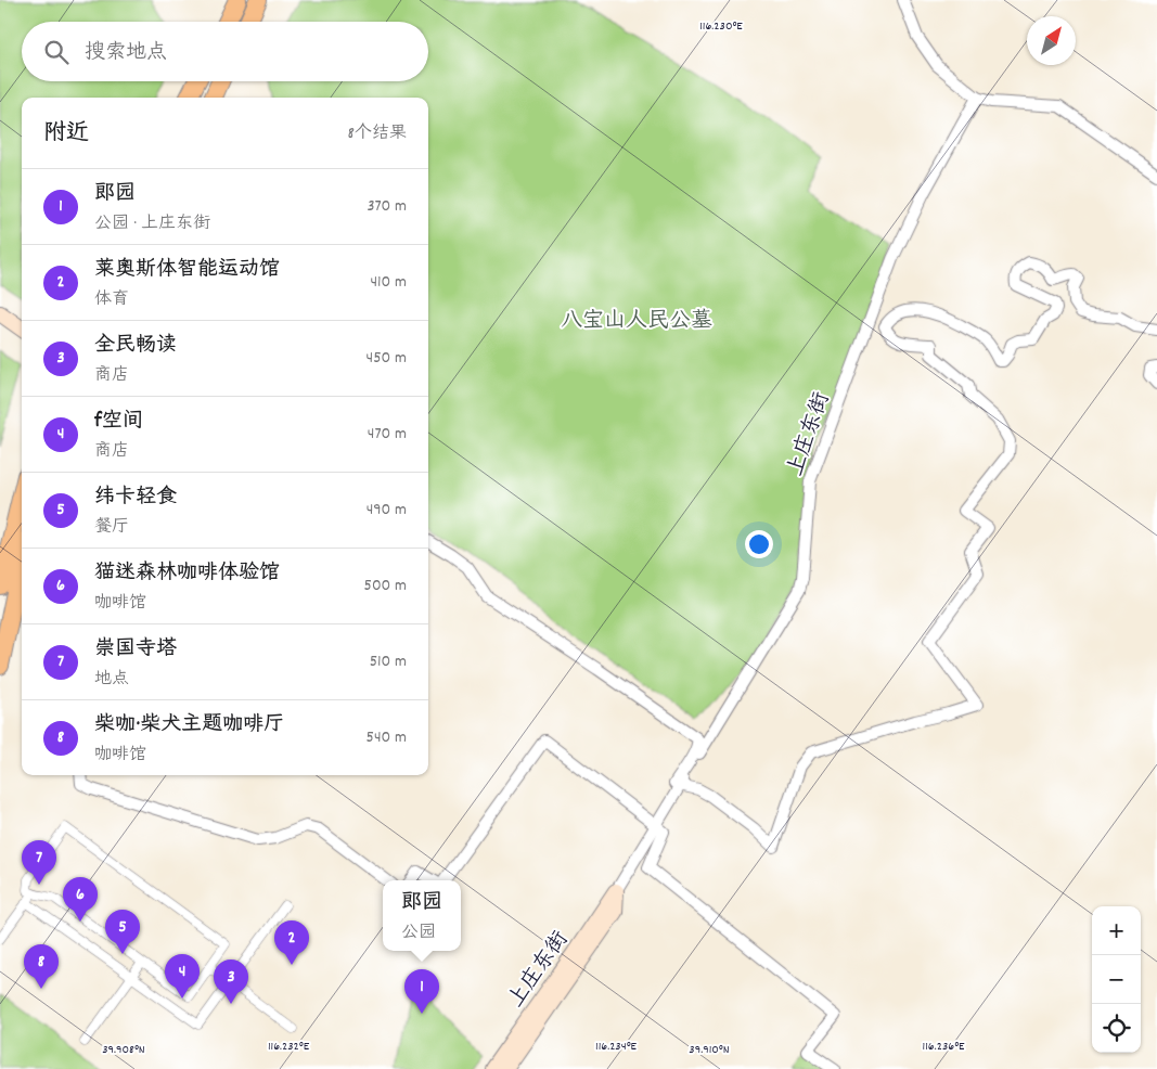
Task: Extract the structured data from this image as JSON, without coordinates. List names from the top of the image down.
{
  "streets": {
    "main road": ["上庄东街"]
  },
  "parks": ["八宝山人民公墓"],
  "north": "top right",
  "page": {
    "search": "搜索地点",
    "heading": ["附近", "8个结果"],
    "list": [
      {
        "mark": "1",
        "name": "郎园",
        "note": "公园 · 上庄东街",
        "value": "370 m"
      },
      {
        "mark": "2",
        "name": "莱奥斯体智能运动馆",
        "note": "体育",
        "value": "410 m"
      },
      {
        "mark": "3",
        "name": "全民畅读",
        "note": "商店",
        "value": "450 m"
      },
      {
        "mark": "4",
        "name": "f空间",
        "note": "商店",
        "value": "470 m"
      },
      {
        "mark": "5",
        "name": "纬卡轻食",
        "note": "餐厅",
        "value": "490 m"
      },
      {
        "mark": "6",
        "name": "猫迷森林咖啡体验馆",
        "note": "咖啡馆",
        "value": "500 m"
      },
      {
        "mark": "7",
        "name": "崇国寺塔",
        "note": "地点",
        "value": "510 m"
      },
      {
        "mark": "8",
        "name": "柴咖·柴犬主题咖啡厅",
        "note": "咖啡馆",
        "value": "540 m"
      }
    ],
    "pins": [
      "7",
      "6",
      "5",
      "2",
      "8",
      "4",
      "3",
      "1"
    ],
    "popup": ["郎园", "公园"],
    "map_buttons": ["+", "−"]
  },
  "coordinates": [
    "116.230°E",
    "116.232°E",
    "116.234°E",
    "116.236°E",
    "39.908°N",
    "39.910°N"
  ]
}
